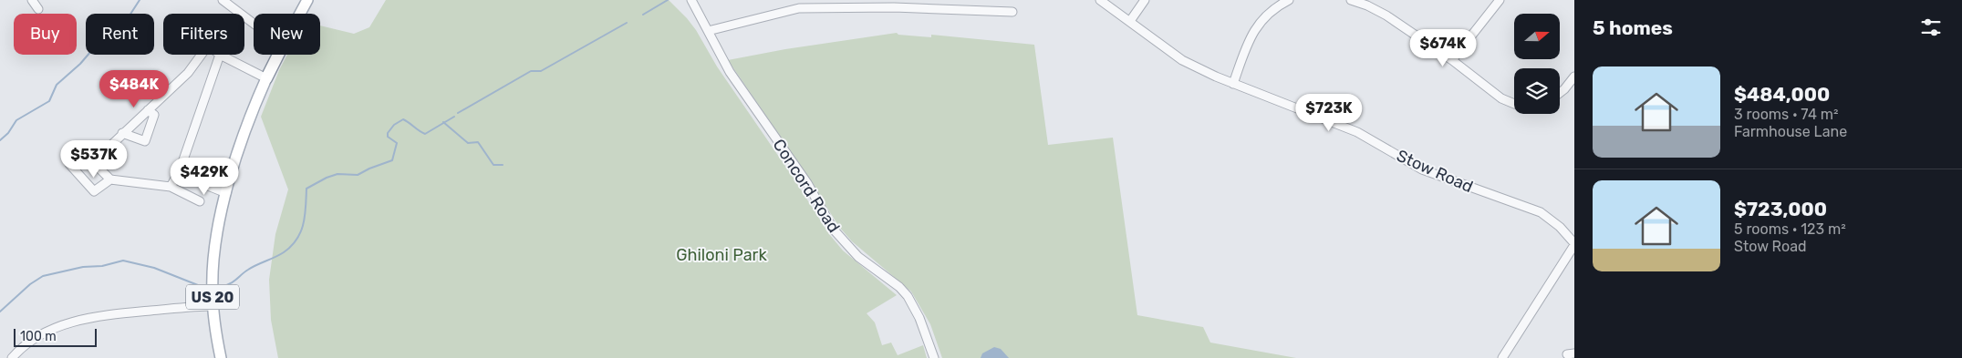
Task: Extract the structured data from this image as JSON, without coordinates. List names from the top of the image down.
{
  "streets": {
    "highway": ["US 20"],
    "street": ["Stow Road", "Concord Road"]
  },
  "parks": ["Ghiloni Park"],
  "scale_bar": "100 m",
  "north": "right",
  "page": {
    "heading": "5 homes",
    "chip": [
      "Buy",
      "Rent",
      "Filters",
      "New"
    ],
    "price": [
      "$674K",
      "$484K",
      "$723K",
      "$537K",
      "$429K"
    ],
    "list": [
      {
        "name": "$484,000",
        "note": "3 rooms · 74 m² · Farmhouse Lane"
      },
      {
        "name": "$723,000",
        "note": "5 rooms · 123 m² · Stow Road"
      }
    ],
    "scale": "100 m"
  }
}
